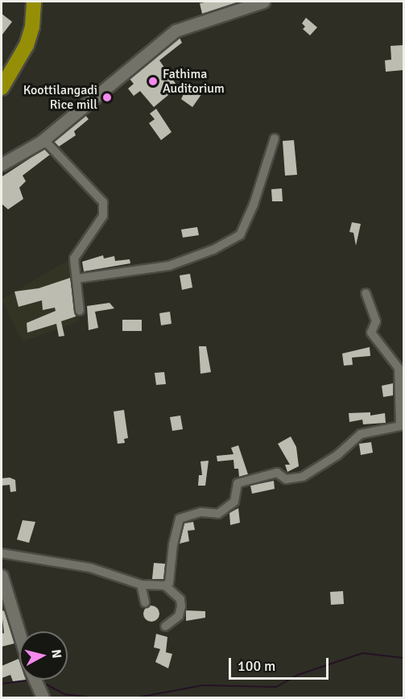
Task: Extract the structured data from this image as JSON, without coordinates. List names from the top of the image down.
{
  "places": ["Fathima Auditorium", "Koottilangadi Rice mill"],
  "scale_bar": "100 m",
  "north": "right"
}
